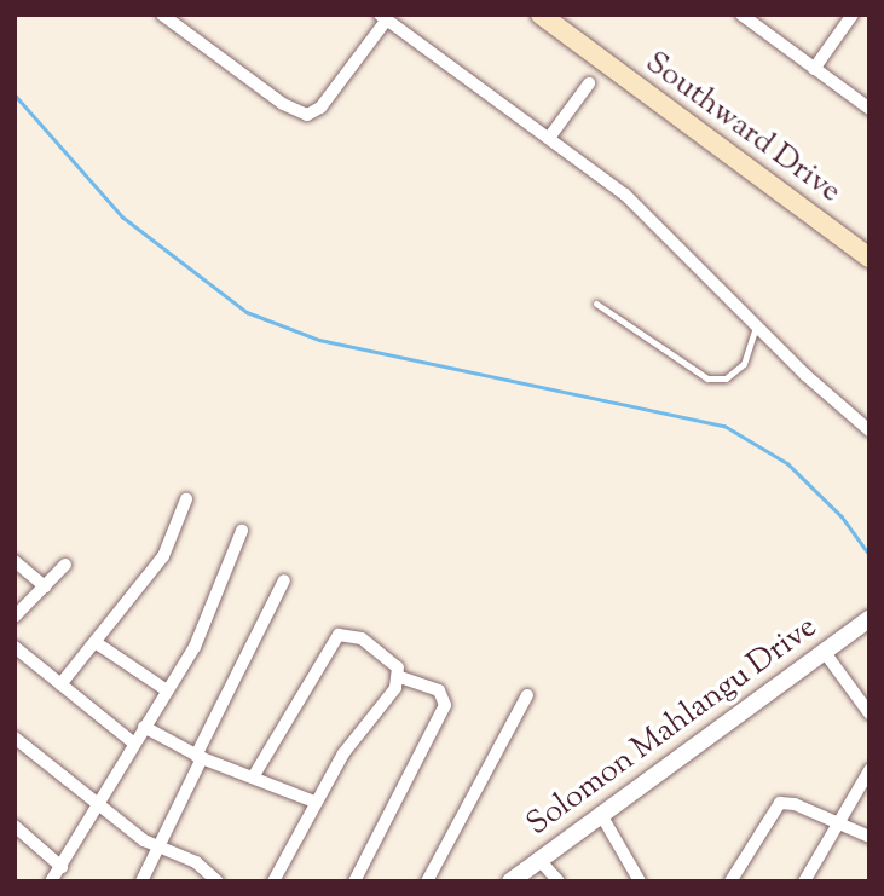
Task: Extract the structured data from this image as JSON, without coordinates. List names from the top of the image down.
{
  "streets": {
    "main road": ["Southward Drive"],
    "street": ["Solomon Mahlangu Drive"]
  }
}
